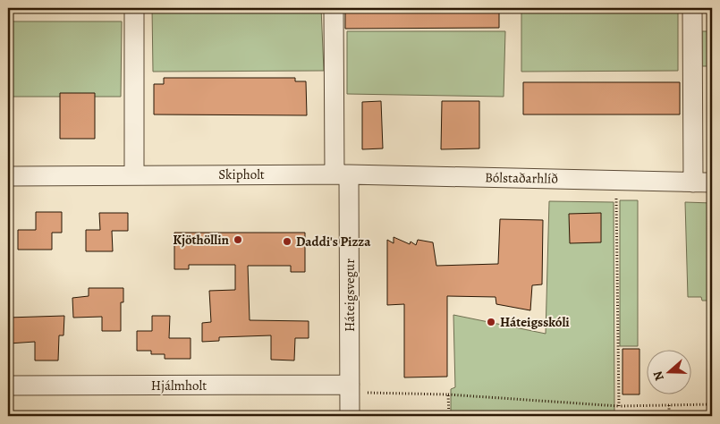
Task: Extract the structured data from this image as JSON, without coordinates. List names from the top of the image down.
{
  "streets": {
    "street": [
      "Skipholt",
      "Bólstaðarhlíð",
      "Háteigsvegur",
      "Hjálmholt"
    ]
  },
  "crossings": [
    ["Skipholt", "Bólstaðarhlíð"],
    ["Skipholt", "Háteigsvegur"],
    ["Bólstaðarhlíð", "Háteigsvegur"],
    ["Háteigsvegur", "Hjálmholt"]
  ],
  "places": ["Kjöthöllin", "Daddi's Pizza", "Háteigsskóli"],
  "north": "left"
}
